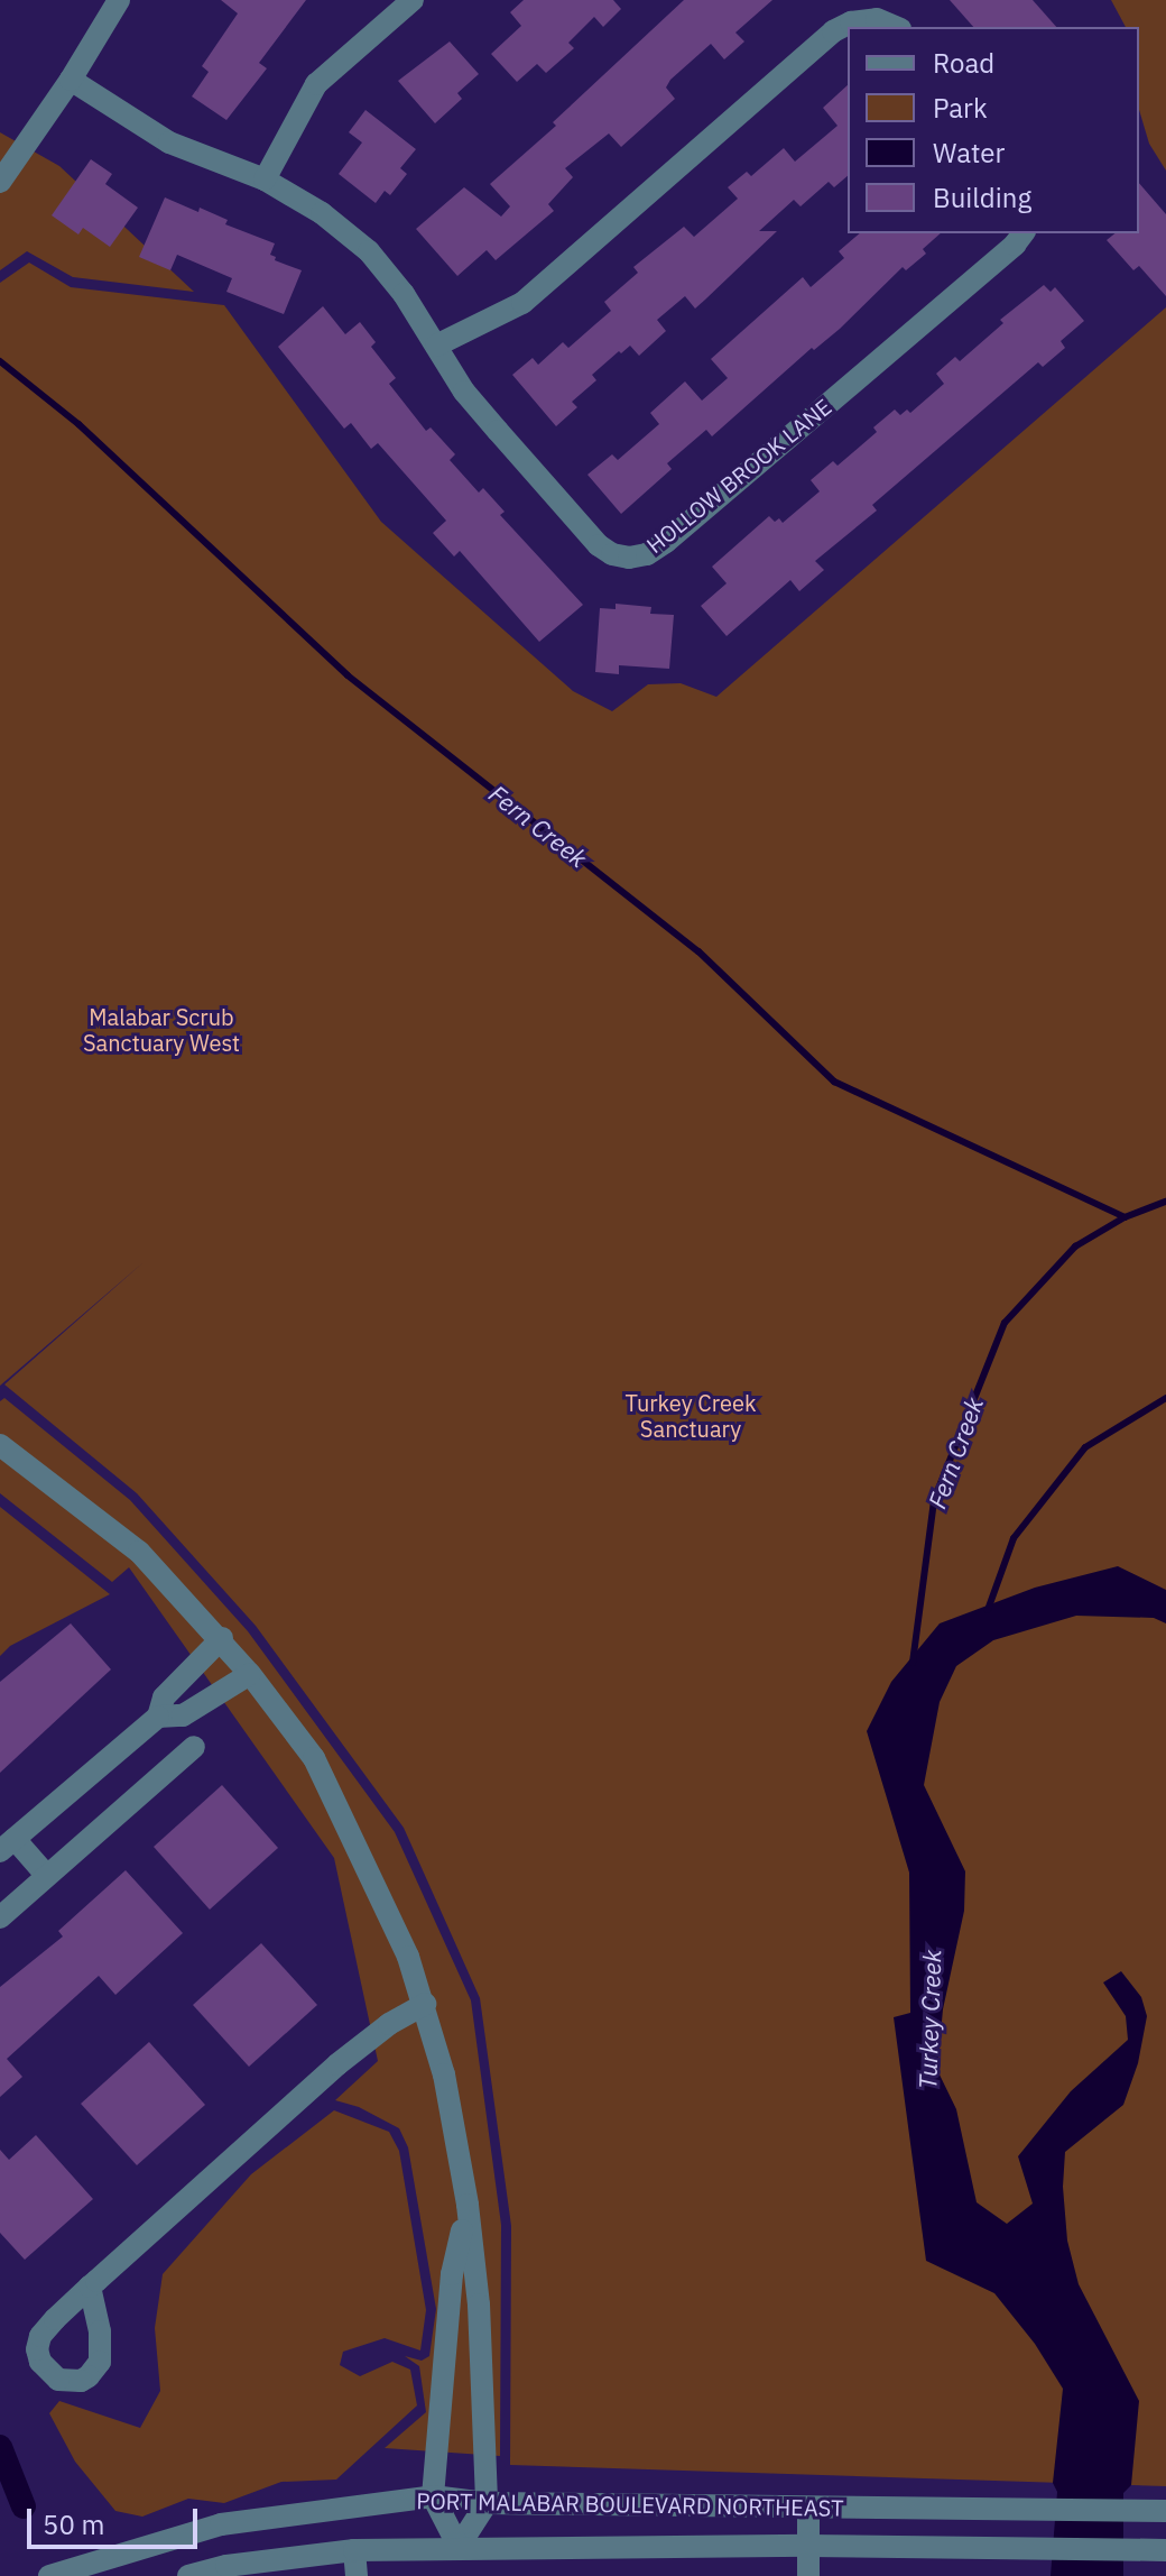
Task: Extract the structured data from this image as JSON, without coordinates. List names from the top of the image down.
{
  "streets": {
    "street": ["HOLLOW BROOK LANE", "PORT MALABAR BOULEVARD NORTHEAST"]
  },
  "water": ["Fern Creek", "Turkey Creek"],
  "parks": ["Malabar Scrub Sanctuary West", "Turkey Creek Sanctuary"],
  "legend": [
    "Road",
    "Park",
    "Water",
    "Building"
  ],
  "scale_bar": "50 m"
}
